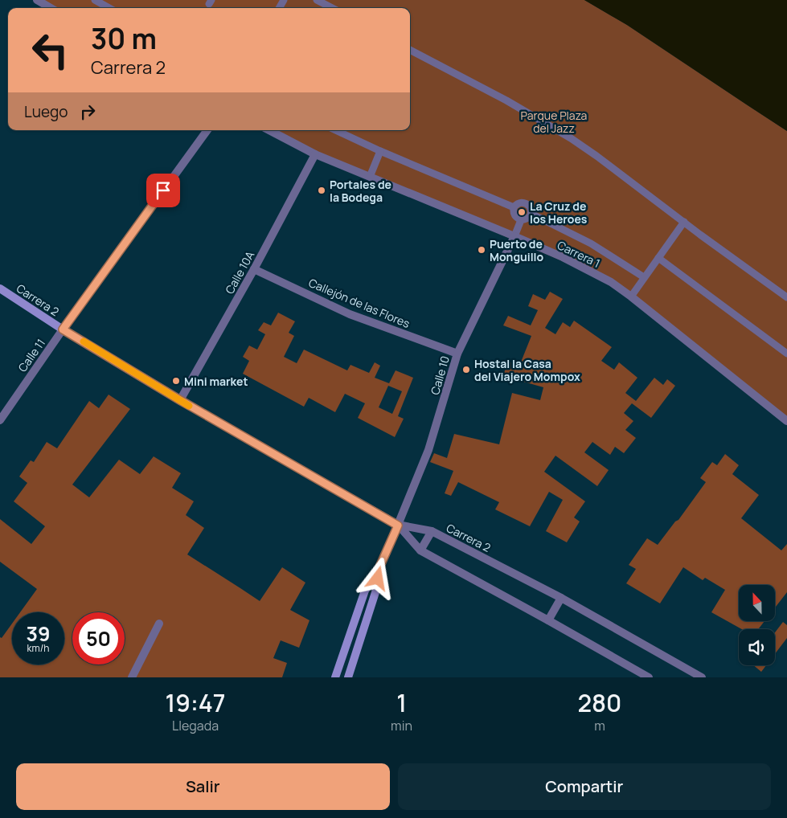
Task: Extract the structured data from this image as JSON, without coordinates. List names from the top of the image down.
{
  "streets": {
    "main road": ["Carrera 2"],
    "street": [
      "Carrera 1",
      "Calle 10A",
      "Callejón de las Flores",
      "Calle 11",
      "Calle 10"
    ]
  },
  "crossings": [
    ["Carrera 1", "Calle 10A"],
    ["Carrera 1", "Calle 10"],
    ["Calle 10A", "Carrera 2"],
    ["Calle 10A", "Callejón de las Flores"],
    ["Carrera 2", "Calle 11"],
    ["Carrera 2", "Calle 10"],
    ["Callejón de las Flores", "Calle 10"]
  ],
  "parks": ["Parque Plaza del Jazz"],
  "places": [
    "Portales de la Bodega",
    "La Cruz de los Heroes",
    "Puerto de Monguillo",
    "Hostal la Casa del Viajero Mompox",
    "Mini market"
  ],
  "north": "top",
  "page": {
    "turn": ["30 m", "Carrera 2"],
    "then": "Luego",
    "speed": "39 km/h",
    "limit": "50",
    "eta": [
      "19:47",
      "Llegada",
      "1",
      "min",
      "280",
      "m"
    ],
    "buttons": ["Salir", "Compartir"]
  }
}
